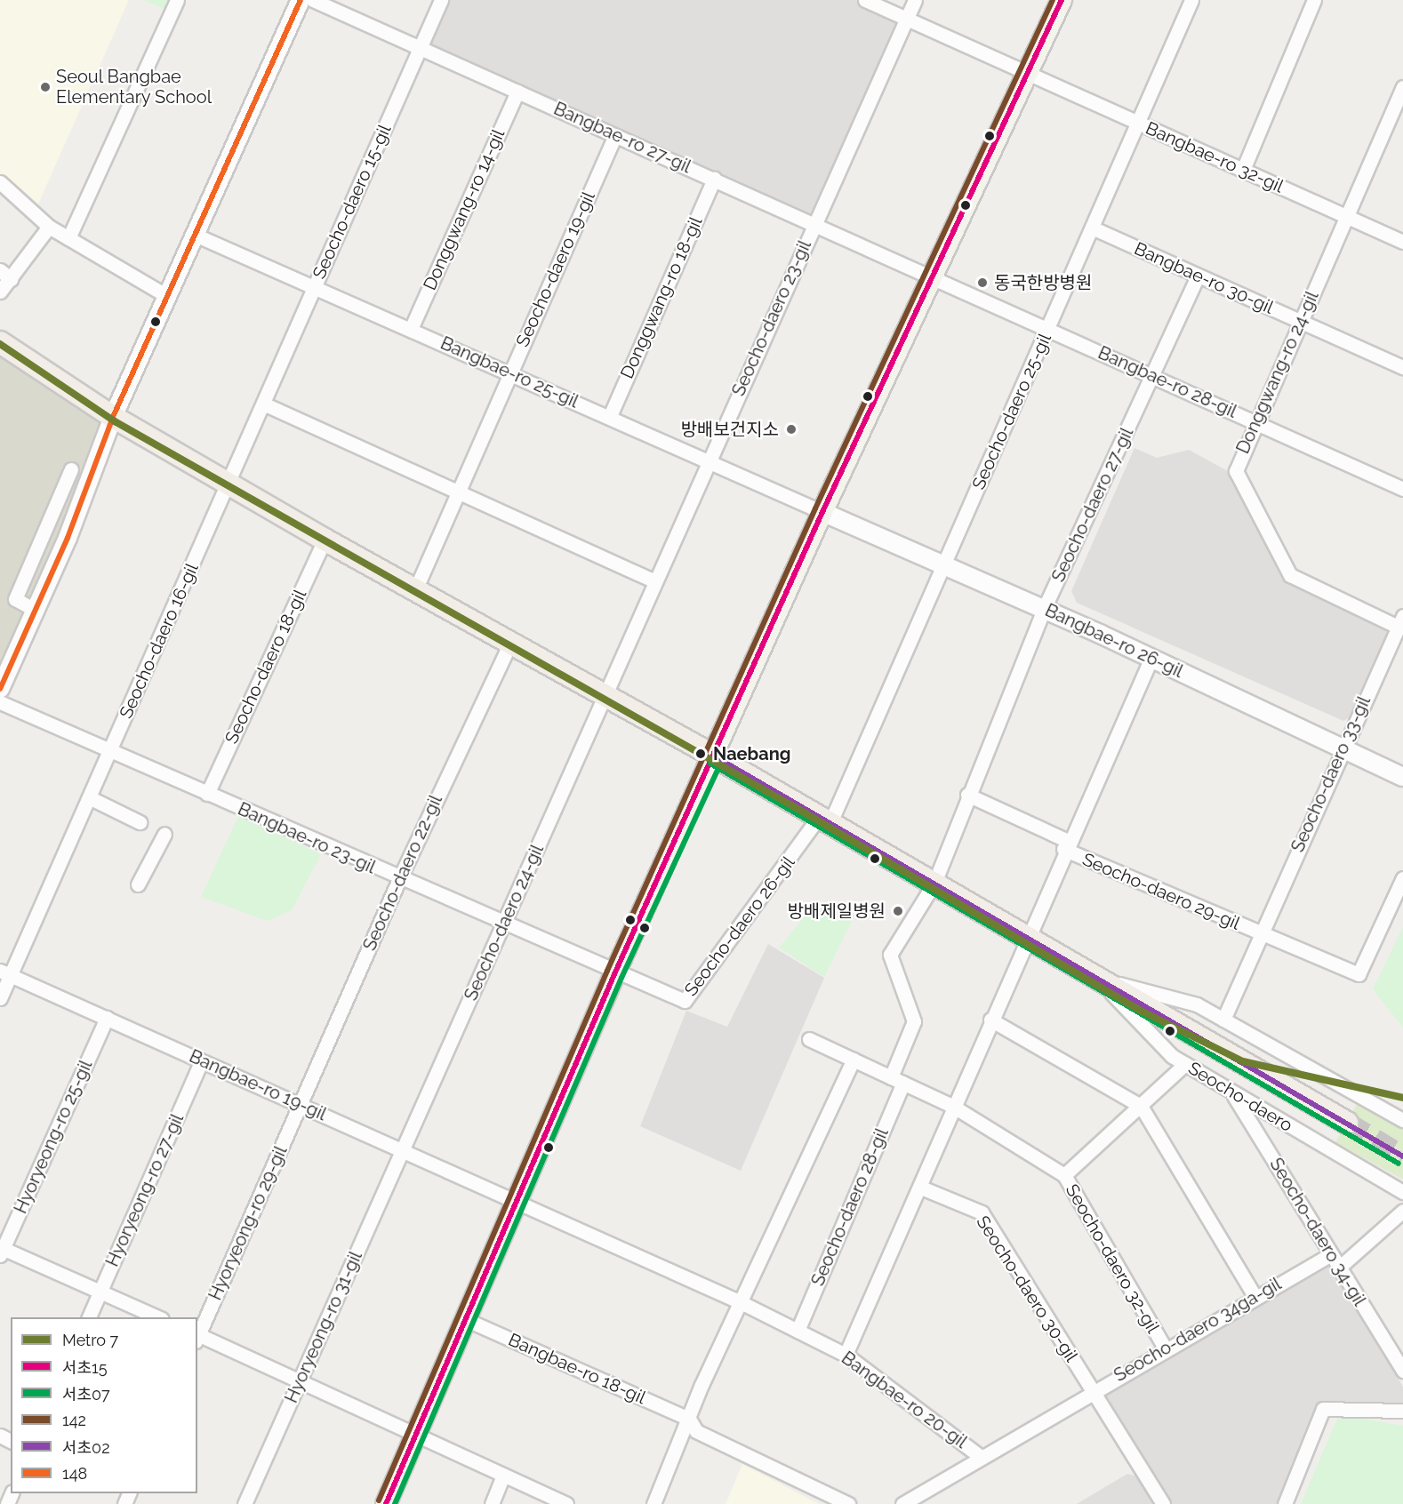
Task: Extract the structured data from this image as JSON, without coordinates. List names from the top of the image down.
{
  "streets": {
    "main road": ["Seocho-daero"],
    "street": [
      "Bangbae-ro 27-gil",
      "Bangbae-ro 32-gil",
      "Seocho-daero 15-gil",
      "Donggwang-ro 14-gil",
      "Seocho-daero 19-gil",
      "Bangbae-ro 30-gil",
      "Donggwang-ro 18-gil",
      "Seocho-daero 23-gil",
      "Bangbae-ro 25-gil",
      "Donggwang-ro 24-gil",
      "Bangbae-ro 28-gil",
      "Seocho-daero 25-gil",
      "Seocho-daero 27-gil",
      "Seocho-daero 16-gil",
      "Bangbae-ro 26-gil",
      "Seocho-daero 18-gil",
      "Seocho-daero 33-gil",
      "Bangbae-ro 23-gil",
      "Seocho-daero 22-gil",
      "Seocho-daero 29-gil",
      "Seocho-daero 24-gil",
      "Seocho-daero 26-gil",
      "Bangbae-ro 19-gil",
      "Hyoryeong-ro 25-gil",
      "Hyoryeong-ro 27-gil",
      "Seocho-daero 28-gil",
      "Hyoryeong-ro 29-gil",
      "Seocho-daero 34-gil",
      "Seocho-daero 32-gil",
      "Seocho-daero 30-gil",
      "Hyoryeong-ro 31-gil",
      "Seocho-daero 34ga-gil",
      "Bangbae-ro 18-gil",
      "Bangbae-ro 20-gil"
    ]
  },
  "crossings": [
    ["Bangbae-ro 27-gil", "Seocho-daero 15-gil"],
    ["Bangbae-ro 27-gil", "Donggwang-ro 14-gil"],
    ["Bangbae-ro 27-gil", "Seocho-daero 19-gil"],
    ["Bangbae-ro 27-gil", "Donggwang-ro 18-gil"],
    ["Bangbae-ro 27-gil", "Seocho-daero 23-gil"],
    ["Bangbae-ro 27-gil", "Bangbae-ro 28-gil"],
    ["Bangbae-ro 32-gil", "Seocho-daero 23-gil"],
    ["Bangbae-ro 32-gil", "Donggwang-ro 24-gil"],
    ["Bangbae-ro 32-gil", "Seocho-daero 25-gil"],
    ["Seocho-daero 15-gil", "Bangbae-ro 25-gil"],
    ["Seocho-daero 15-gil", "Seocho-daero 16-gil"],
    ["Seocho-daero 15-gil", "Seocho-daero"],
    ["Donggwang-ro 14-gil", "Bangbae-ro 25-gil"],
    ["Seocho-daero 19-gil", "Bangbae-ro 25-gil"],
    ["Seocho-daero 19-gil", "Seocho-daero"],
    ["Bangbae-ro 30-gil", "Donggwang-ro 24-gil"],
    ["Bangbae-ro 30-gil", "Seocho-daero 25-gil"],
    ["Bangbae-ro 30-gil", "Seocho-daero 27-gil"],
    ["Donggwang-ro 18-gil", "Bangbae-ro 25-gil"],
    ["Seocho-daero 23-gil", "Bangbae-ro 25-gil"],
    ["Seocho-daero 23-gil", "Seocho-daero 24-gil"],
    ["Seocho-daero 23-gil", "Seocho-daero"],
    ["Bangbae-ro 25-gil", "Bangbae-ro 26-gil"],
    ["Donggwang-ro 24-gil", "Bangbae-ro 28-gil"],
    ["Donggwang-ro 24-gil", "Seocho-daero 33-gil"],
    ["Bangbae-ro 28-gil", "Seocho-daero 25-gil"],
    ["Bangbae-ro 28-gil", "Seocho-daero 27-gil"],
    ["Seocho-daero 25-gil", "Bangbae-ro 26-gil"],
    ["Seocho-daero 25-gil", "Seocho-daero 26-gil"],
    ["Seocho-daero 25-gil", "Seocho-daero"],
    ["Seocho-daero 27-gil", "Bangbae-ro 26-gil"],
    ["Seocho-daero 27-gil", "Seocho-daero"],
    ["Seocho-daero 27-gil", "Seocho-daero 28-gil"],
    ["Seocho-daero 16-gil", "Bangbae-ro 23-gil"],
    ["Seocho-daero 16-gil", "Bangbae-ro 19-gil"],
    ["Seocho-daero 16-gil", "Seocho-daero"],
    ["Bangbae-ro 26-gil", "Seocho-daero 33-gil"],
    ["Bangbae-ro 26-gil", "Seocho-daero 29-gil"],
    ["Seocho-daero 18-gil", "Bangbae-ro 23-gil"],
    ["Seocho-daero 18-gil", "Seocho-daero"],
    ["Seocho-daero 33-gil", "Seocho-daero 29-gil"],
    ["Seocho-daero 33-gil", "Seocho-daero"],
    ["Bangbae-ro 23-gil", "Seocho-daero 22-gil"],
    ["Bangbae-ro 23-gil", "Seocho-daero 24-gil"],
    ["Bangbae-ro 23-gil", "Seocho-daero 26-gil"],
    ["Seocho-daero 22-gil", "Bangbae-ro 19-gil"],
    ["Seocho-daero 22-gil", "Seocho-daero"],
    ["Seocho-daero 22-gil", "Hyoryeong-ro 29-gil"],
    ["Seocho-daero 29-gil", "Seocho-daero"],
    ["Seocho-daero 24-gil", "Bangbae-ro 19-gil"],
    ["Seocho-daero 24-gil", "Seocho-daero"],
    ["Seocho-daero 24-gil", "Hyoryeong-ro 31-gil"],
    ["Seocho-daero 26-gil", "Seocho-daero"],
    ["Bangbae-ro 19-gil", "Hyoryeong-ro 25-gil"],
    ["Bangbae-ro 19-gil", "Hyoryeong-ro 27-gil"],
    ["Bangbae-ro 19-gil", "Hyoryeong-ro 29-gil"],
    ["Bangbae-ro 19-gil", "Hyoryeong-ro 31-gil"],
    ["Bangbae-ro 19-gil", "Bangbae-ro 20-gil"],
    ["Seocho-daero", "Seocho-daero 28-gil"],
    ["Seocho-daero", "Seocho-daero 34-gil"],
    ["Seocho-daero", "Seocho-daero 32-gil"],
    ["Seocho-daero 28-gil", "Bangbae-ro 20-gil"],
    ["Seocho-daero 34-gil", "Seocho-daero 34ga-gil"],
    ["Seocho-daero 32-gil", "Seocho-daero 34ga-gil"],
    ["Seocho-daero 30-gil", "Seocho-daero 34ga-gil"],
    ["Seocho-daero 34ga-gil", "Bangbae-ro 20-gil"]
  ],
  "places": [
    "Seoul Bangbae Elementary School",
    "동국한방병원",
    "방배보건지소",
    "Naebang",
    "방배제일병원"
  ],
  "lines": [
    "transit line 서초15",
    "transit line 142",
    "transit line 148",
    "metro line 7",
    "transit line 서초02",
    "transit line 서초07"
  ],
  "legend": [
    "Metro 7",
    "서초15",
    "서초07",
    "142",
    "서초02",
    "148"
  ]
}
